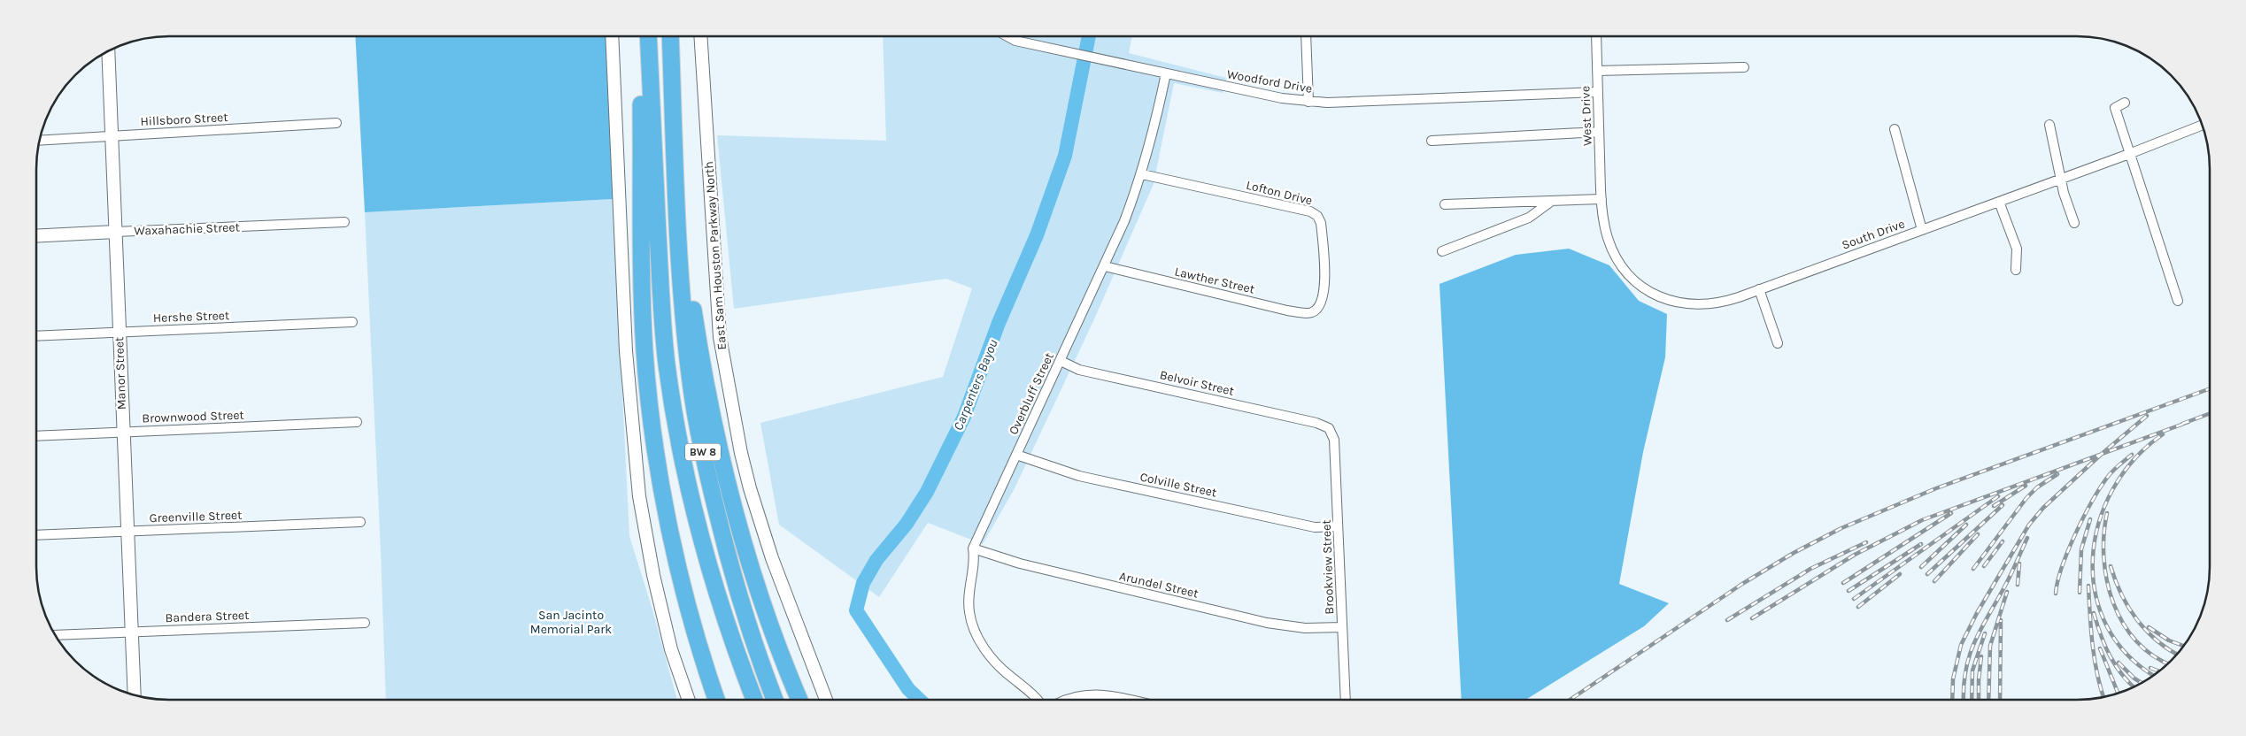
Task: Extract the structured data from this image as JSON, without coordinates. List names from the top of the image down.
{
  "streets": {
    "highway": ["BW 8"],
    "main road": ["Waxahachie Street", "East Sam Houston Parkway North", "Manor Street"],
    "street": [
      "Woodford Drive",
      "West Drive",
      "Hillsboro Street",
      "Lofton Drive",
      "South Drive",
      "Lawther Street",
      "Hershe Street",
      "Belvoir Street",
      "Overbluff Street",
      "Brownwood Street",
      "Colville Street",
      "Greenville Street",
      "Brookview Street",
      "Arundel Street",
      "Bandera Street"
    ]
  },
  "crossings": [
    ["Woodford Drive", "West Drive"],
    ["Woodford Drive", "Overbluff Street"],
    ["West Drive", "South Drive"],
    ["Hillsboro Street", "Manor Street"],
    ["Lofton Drive", "Lawther Street"],
    ["Lofton Drive", "Overbluff Street"],
    ["Waxahachie Street", "Manor Street"],
    ["Lawther Street", "Overbluff Street"],
    ["Hershe Street", "Manor Street"],
    ["Manor Street", "Brownwood Street"],
    ["Manor Street", "Greenville Street"],
    ["Manor Street", "Bandera Street"],
    ["Belvoir Street", "Overbluff Street"],
    ["Belvoir Street", "Brookview Street"],
    ["Overbluff Street", "Colville Street"],
    ["Overbluff Street", "Arundel Street"],
    ["Colville Street", "Brookview Street"],
    ["Brookview Street", "Arundel Street"]
  ],
  "water": ["Carpenters Bayou"],
  "parks": ["San Jacinto Memorial Park"]
}
